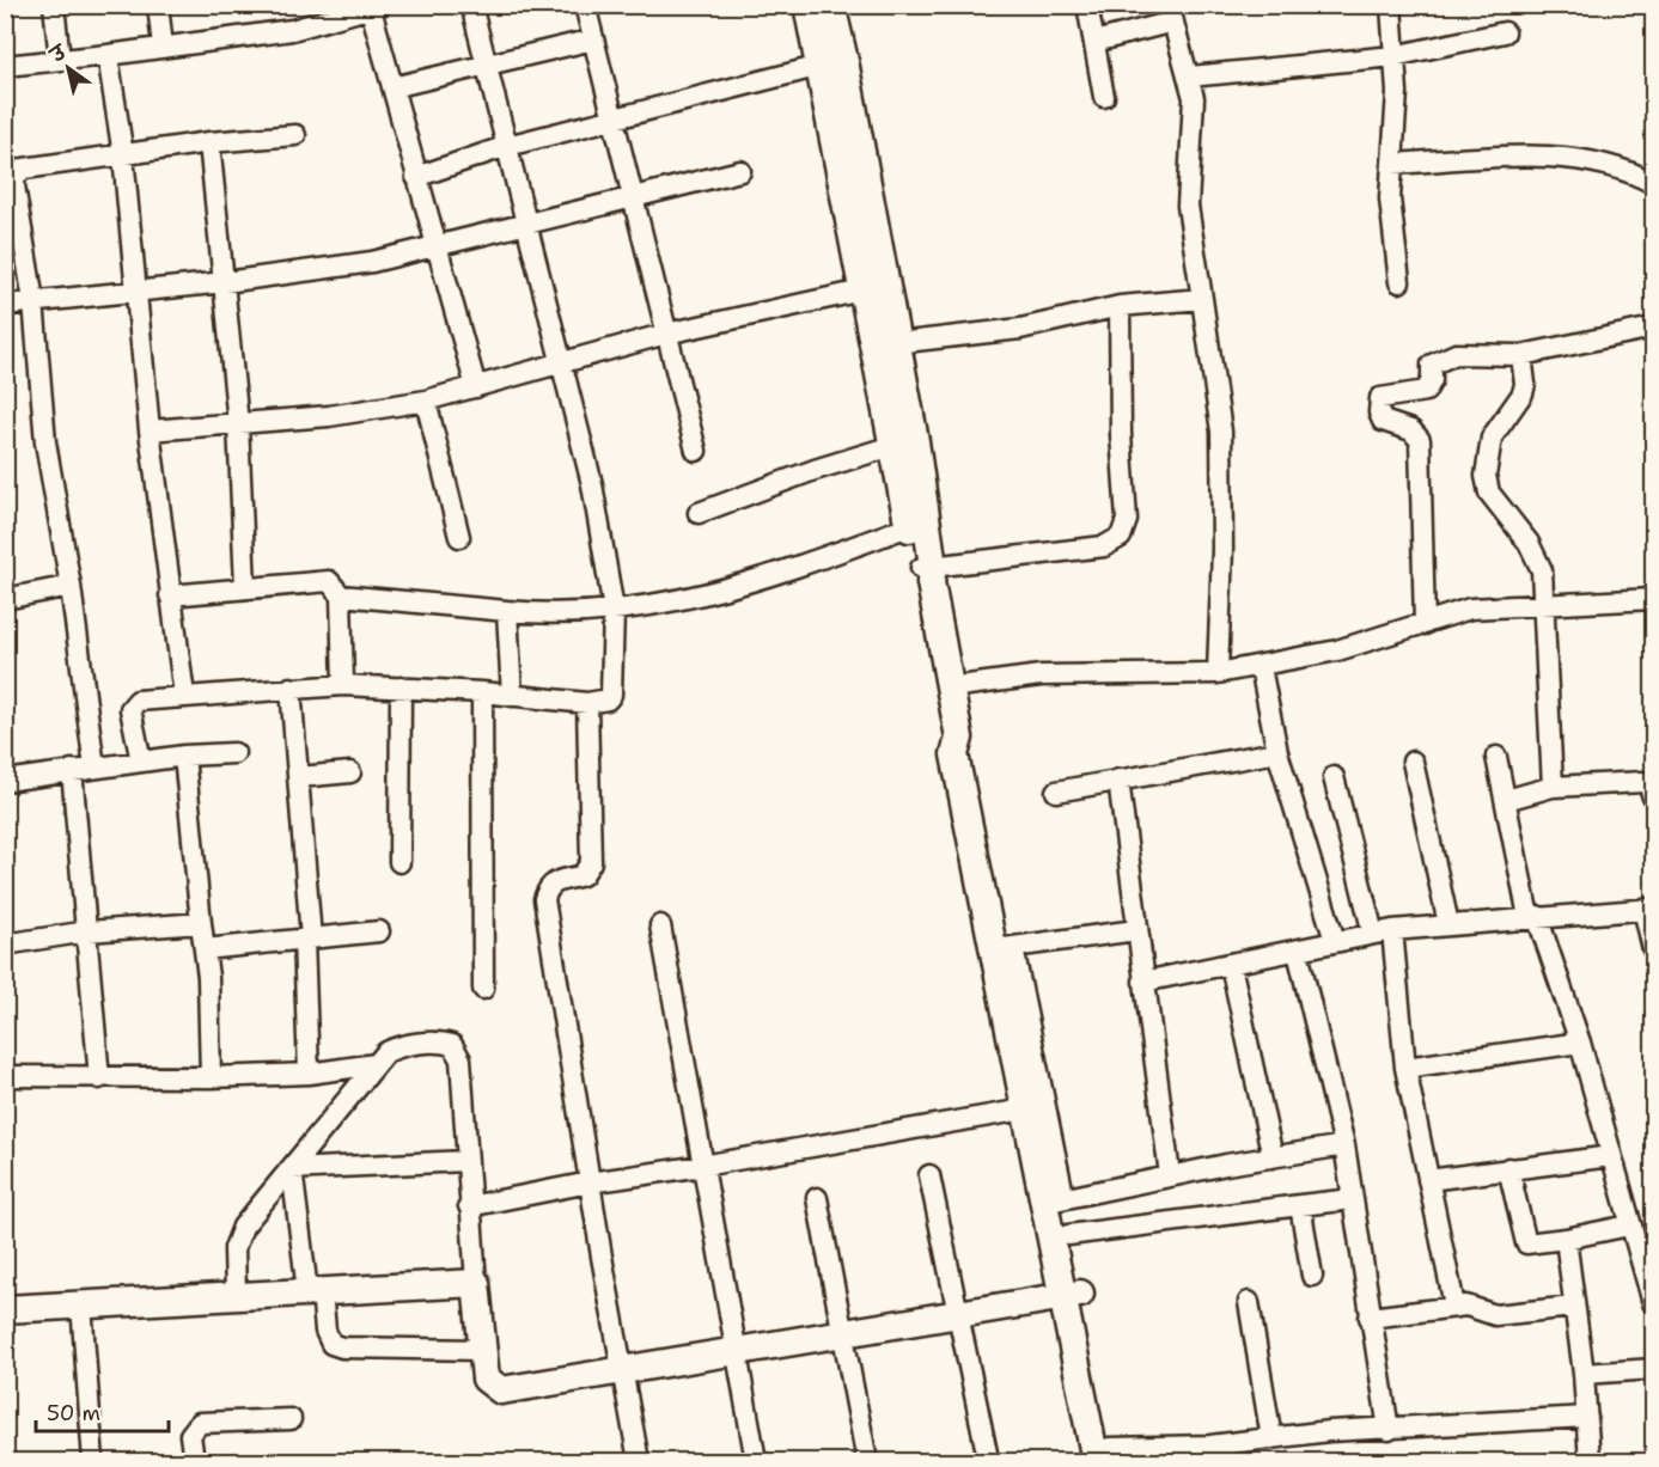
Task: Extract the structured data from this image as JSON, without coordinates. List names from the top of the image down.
{
  "scale_bar": "50 m",
  "north": "top left"
}
